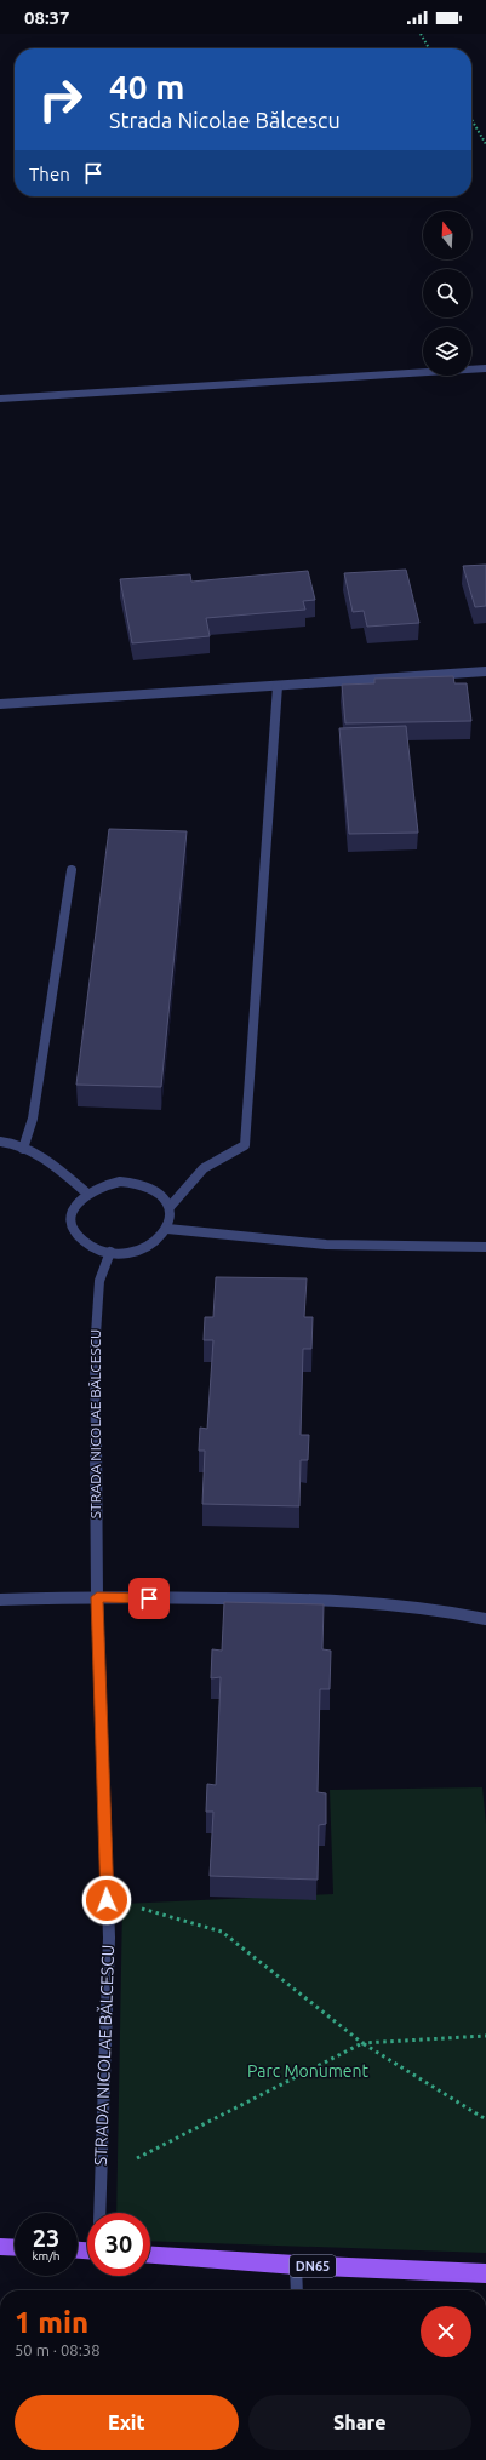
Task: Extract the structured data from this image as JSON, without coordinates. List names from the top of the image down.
{
  "streets": {
    "main road": ["DN65"],
    "street": ["STRADA NICOLAE BĂLCESCU"]
  },
  "parks": ["Parc Monument"],
  "north": "top",
  "page": {
    "status": "08:37",
    "turn": ["40 m", "Strada Nicolae Bălcescu"],
    "then": "Then",
    "speed": "23 km/h",
    "limit": "30",
    "heading": ["1 min", "50 m · 08:38"],
    "buttons": ["Exit", "Share"]
  }
}
